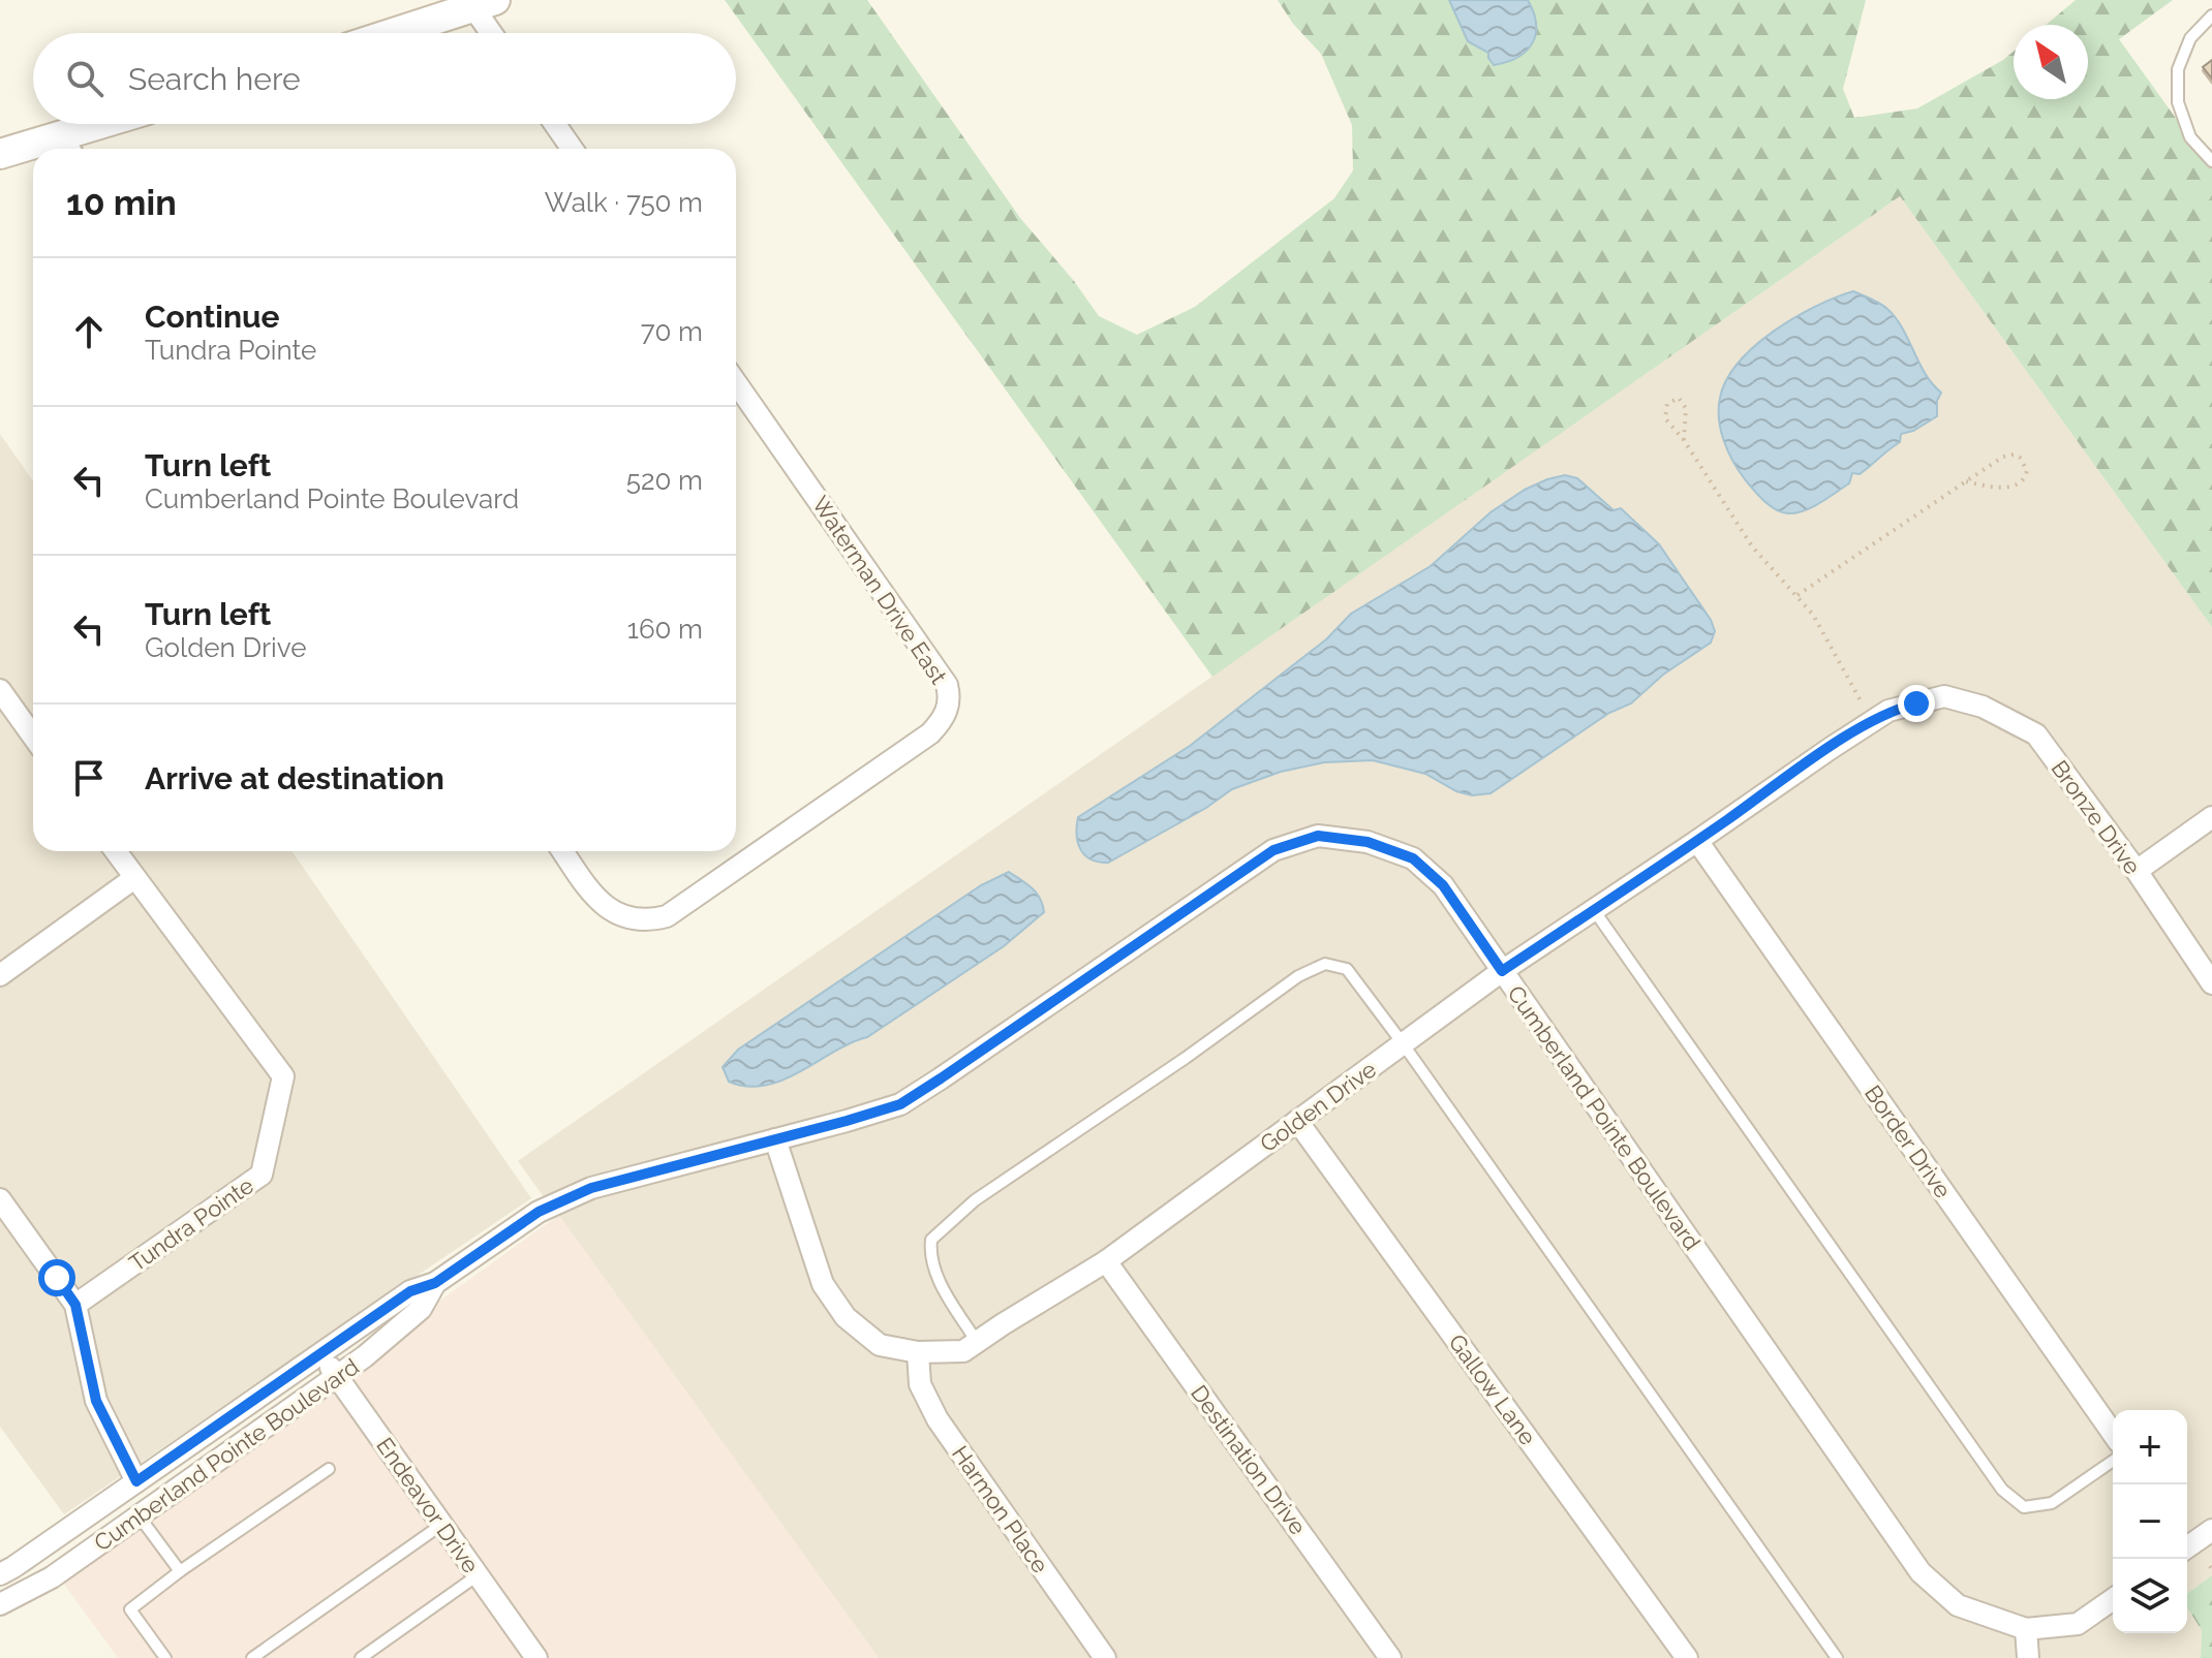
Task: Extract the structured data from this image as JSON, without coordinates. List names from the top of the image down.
{
  "streets": {
    "street": [
      "Waterman Drive East",
      "Bronze Drive",
      "Golden Drive",
      "Cumberland Pointe Boulevard",
      "Border Drive",
      "Tundra Pointe",
      "Gallow Lane",
      "Destination Drive",
      "Endeavor Drive",
      "Harmon Place"
    ]
  },
  "crossings": [
    ["Bronze Drive", "Golden Drive"],
    ["Golden Drive", "Cumberland Pointe Boulevard"],
    ["Golden Drive", "Border Drive"],
    ["Golden Drive", "Gallow Lane"],
    ["Golden Drive", "Destination Drive"],
    ["Golden Drive", "Harmon Place"],
    ["Cumberland Pointe Boulevard", "Endeavor Drive"]
  ],
  "north": "top left",
  "page": {
    "search": "Search here",
    "heading": ["10 min", "Walk · 750 m"],
    "list": [
      ["Continue", "Tundra Pointe", "70 m"],
      ["Turn left", "Cumberland Pointe Boulevard", "520 m"],
      ["Turn left", "Golden Drive", "160 m"],
      "Arrive at destination"
    ],
    "map_buttons": ["+", "−"]
  }
}
